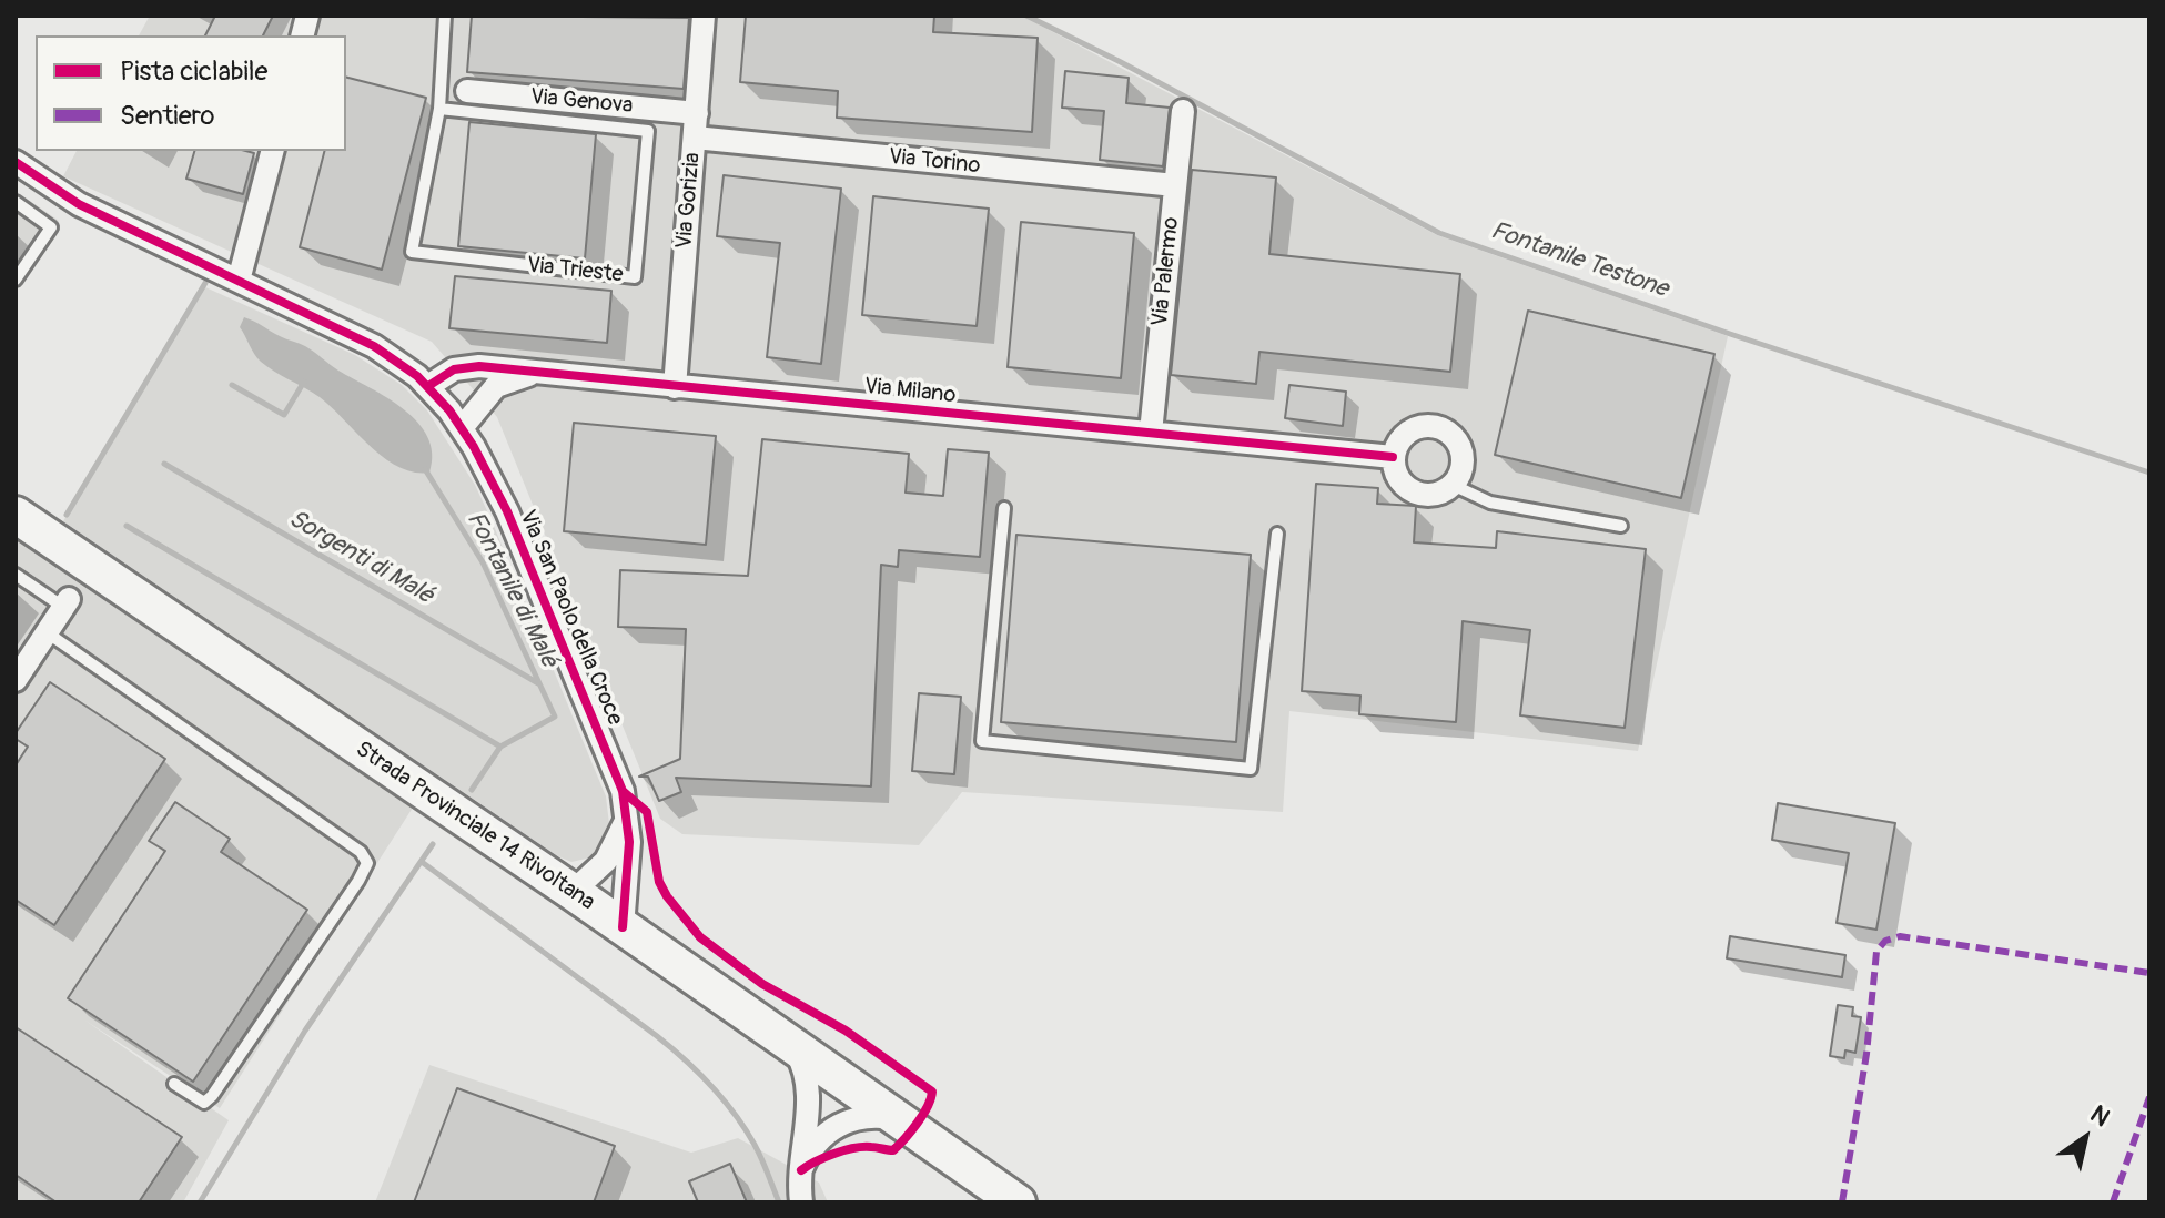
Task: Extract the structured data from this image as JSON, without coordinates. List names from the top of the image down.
{
  "streets": {
    "main road": ["Strada Provinciale 14 Rivoltana"],
    "street": [
      "Via Genova",
      "Via Torino",
      "Via Gorizia",
      "Via Palermo",
      "Via Milano",
      "Via San Paolo della Croce"
    ],
    "lane": ["Via Trieste"]
  },
  "crossings": [
    ["Via Genova", "Via Gorizia"],
    ["Via Torino", "Via Gorizia"],
    ["Via Torino", "Via Palermo"],
    ["Via Gorizia", "Via Milano"],
    ["Via Palermo", "Via Milano"],
    ["Via Milano", "Via San Paolo della Croce"],
    ["Via San Paolo della Croce", "Strada Provinciale 14 Rivoltana"]
  ],
  "water": ["Fontanile Testone", "Sorgenti di Malé", "Fontanile di Malé"],
  "legend": ["Pista ciclabile", "Sentiero"],
  "north": "top right"
}
